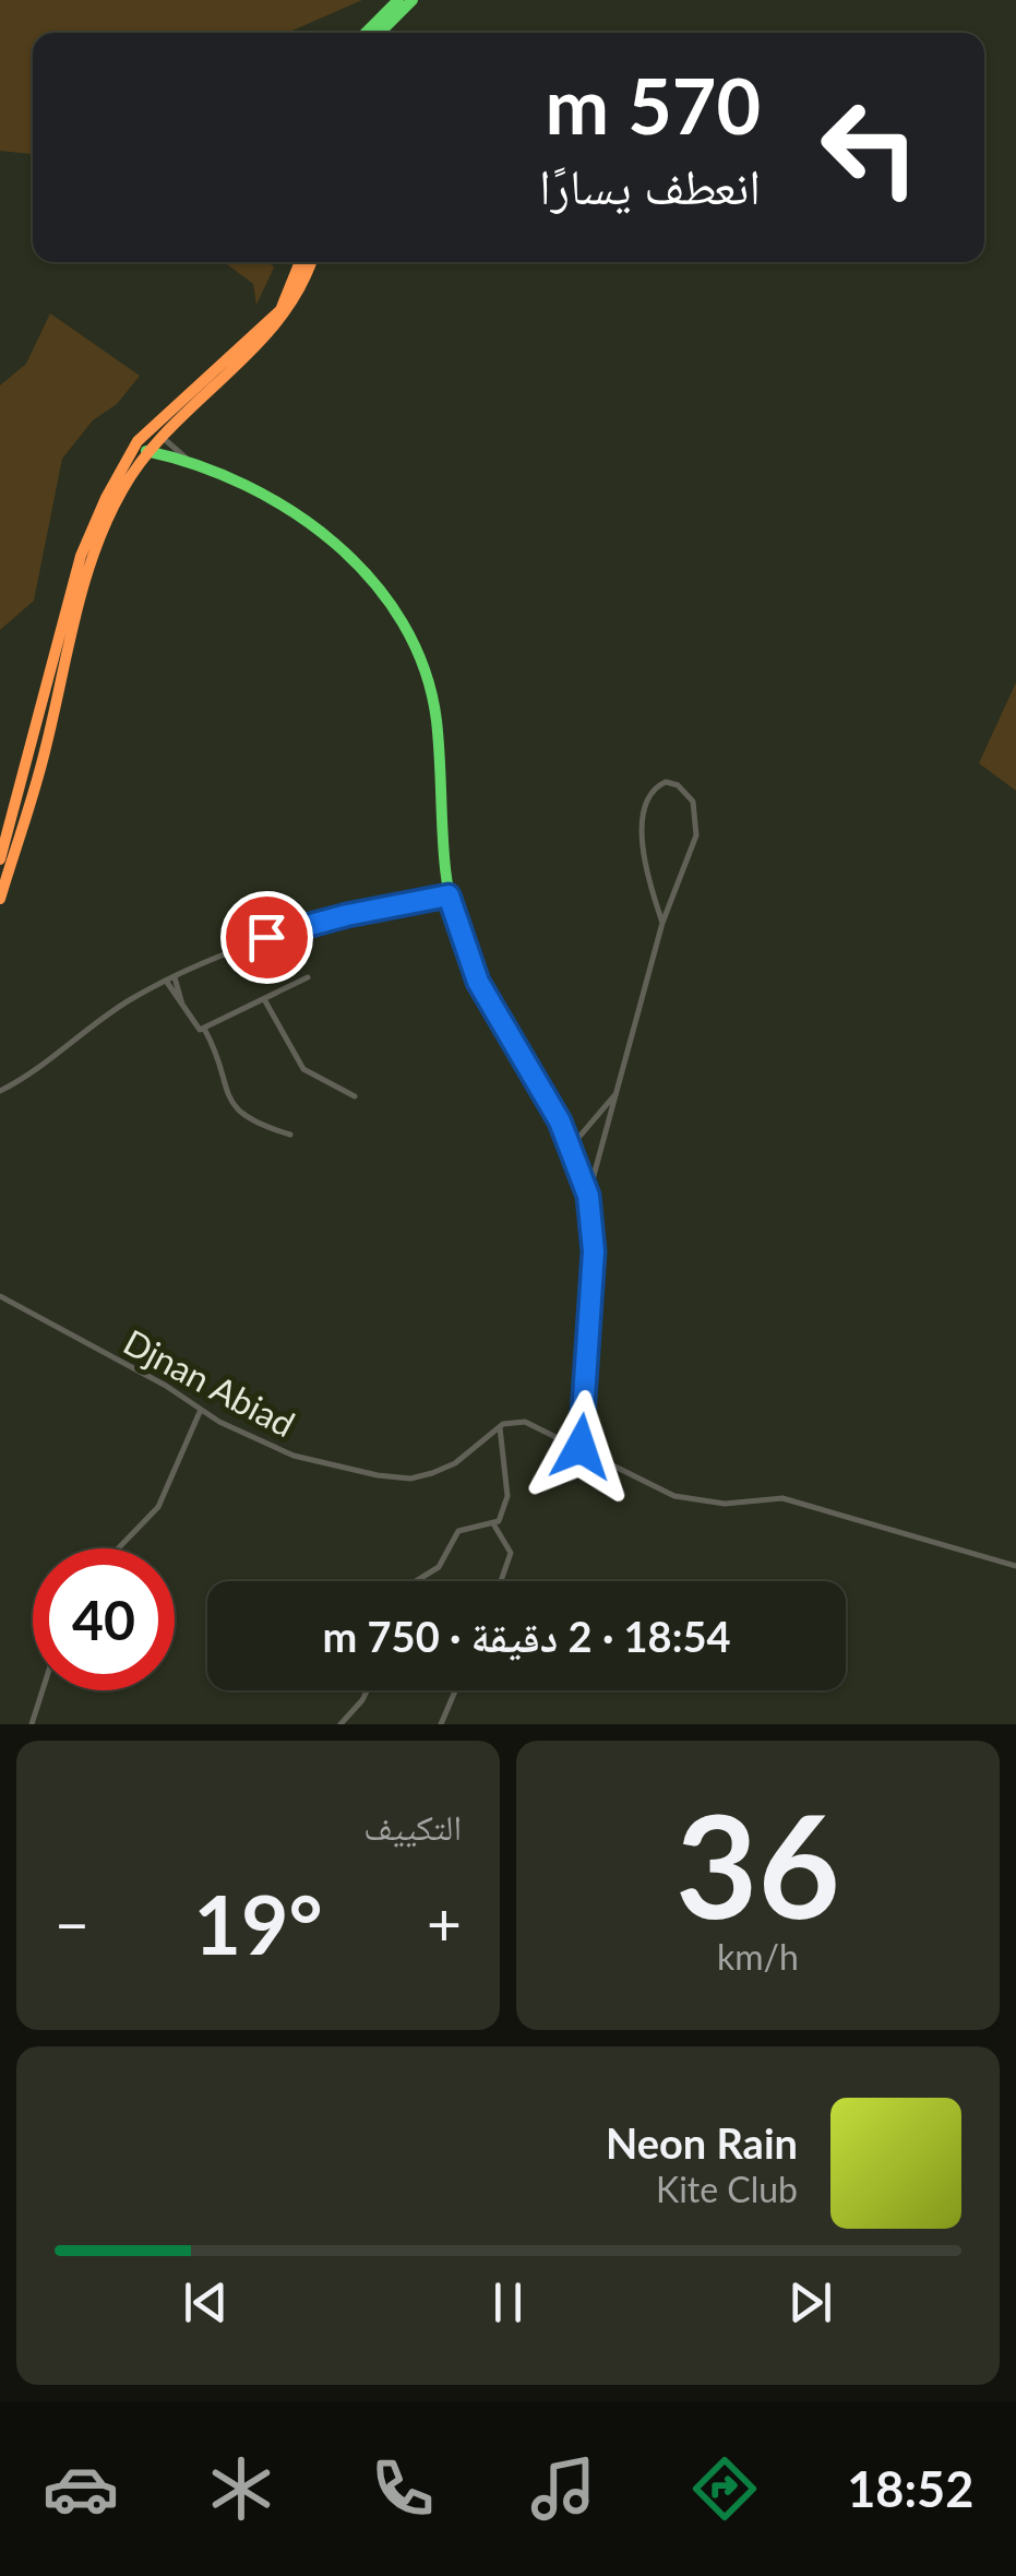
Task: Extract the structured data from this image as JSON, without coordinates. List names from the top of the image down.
{
  "streets": {
    "street": ["Djnan Abiad"]
  },
  "page": {
    "turn": ["570 m", "انعطف يسارًا"],
    "limit": "40",
    "trip": "18:54 · 2 دقيقة · 750 m",
    "tile": [
      ["36", "km/h"],
      "التكييف"
    ],
    "heat": ["−", "19°", "+"],
    "song": ["Neon Rain", "Kite Club"],
    "tabs": "18:52"
  }
}
